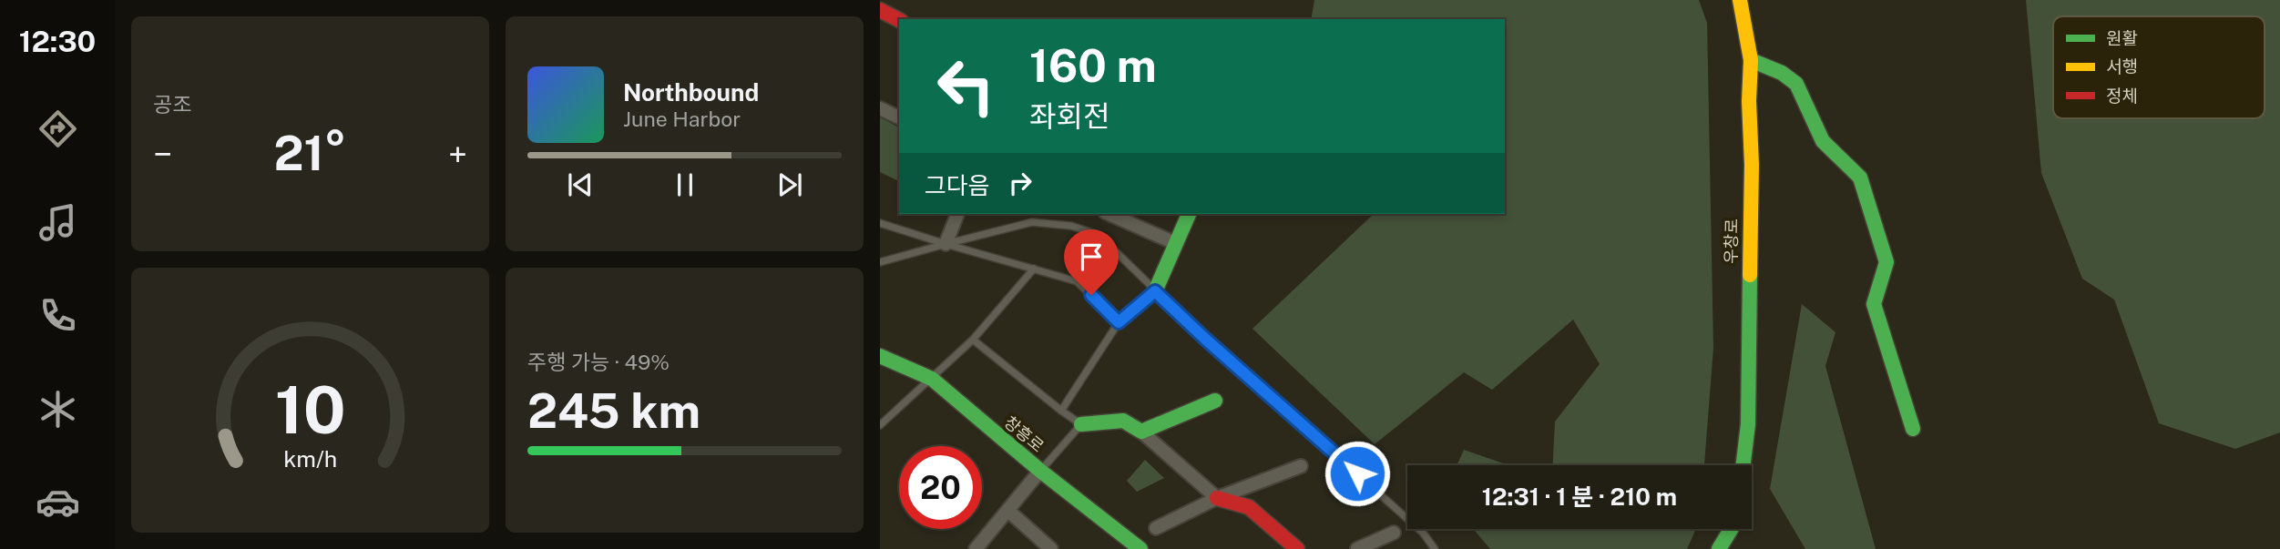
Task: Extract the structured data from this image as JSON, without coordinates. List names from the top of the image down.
{
  "streets": {
    "street": ["우창로", "창흥로"]
  },
  "legend": ["원활", "서행", "정체"],
  "page": {
    "tabs": "12:30",
    "tile": [
      "공조",
      ["주행 가능 · 49%", "245 km"]
    ],
    "turn": ["160 m", "좌회전"],
    "song": ["Northbound", "June Harbor"],
    "heat": ["−", "21°", "+"],
    "then": "그다음",
    "limit": "20",
    "trip": "12:31 · 1 분 · 210 m",
    "gauge": ["10", "km/h"]
  }
}
